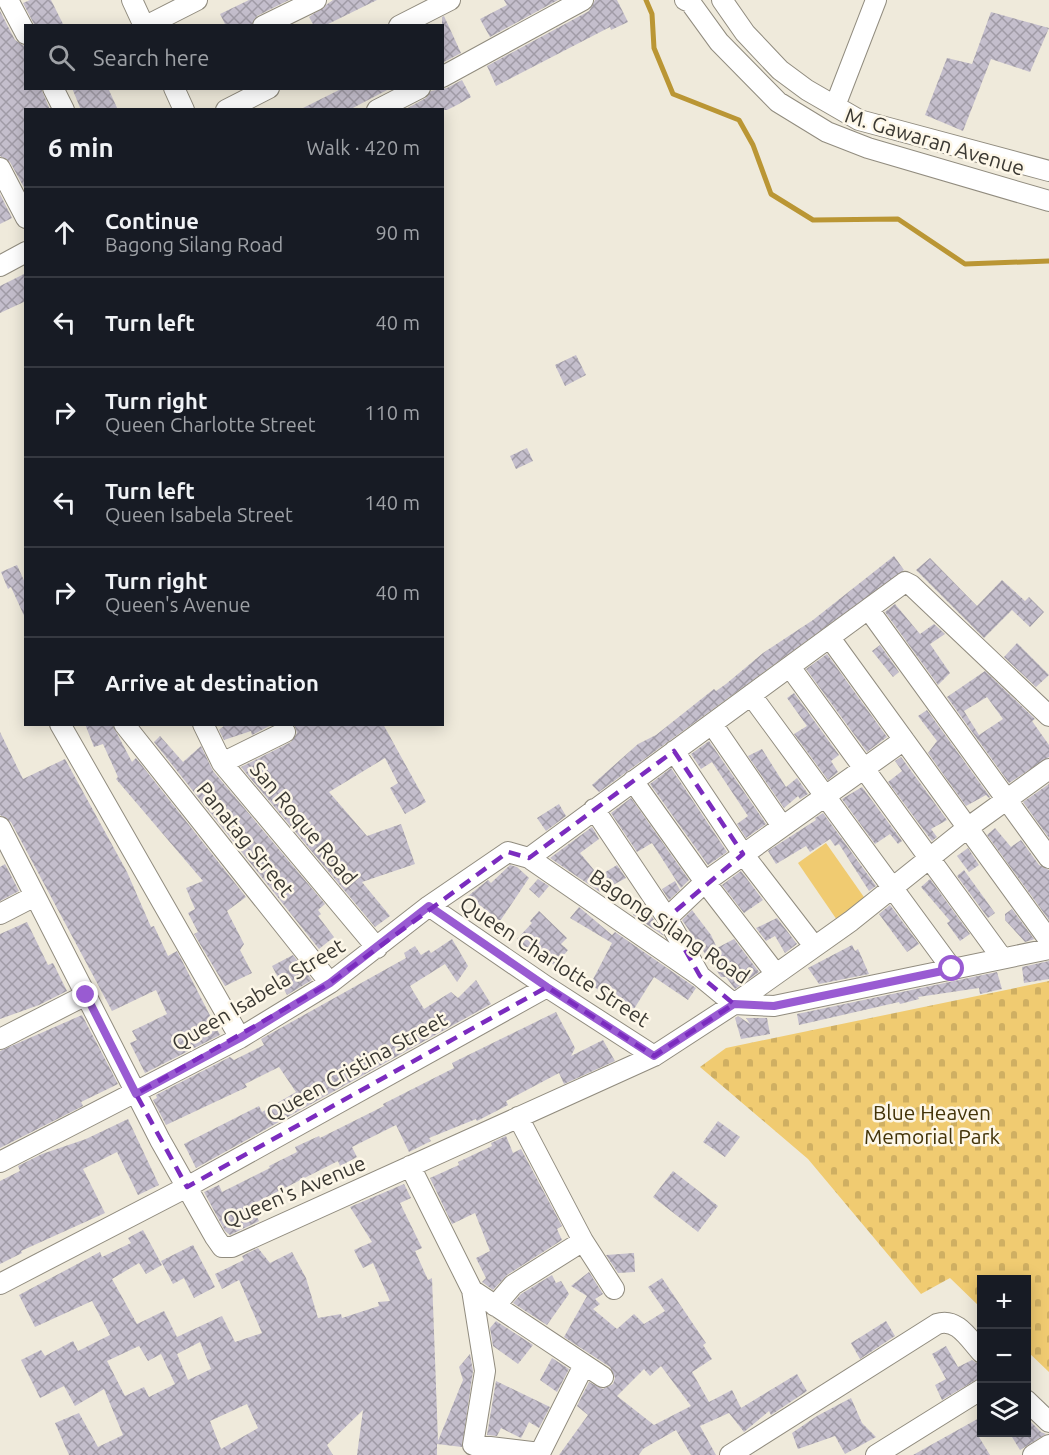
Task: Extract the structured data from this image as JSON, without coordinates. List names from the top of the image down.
{
  "streets": {
    "street": [
      "M. Gawaran Avenue",
      "San Roque Road",
      "Panatag Street",
      "Bagong Silang Road",
      "Queen Charlotte Street",
      "Queen Isabela Street",
      "Queen Cristina Street",
      "Queen's Avenue"
    ]
  },
  "crossings": [
    ["San Roque Road", "Queen Isabela Street"],
    ["Panatag Street", "Queen Isabela Street"],
    ["Bagong Silang Road", "Queen's Avenue"],
    ["Queen Charlotte Street", "Queen Isabela Street"],
    ["Queen Charlotte Street", "Queen Cristina Street"],
    ["Queen Charlotte Street", "Queen's Avenue"],
    ["Queen Isabela Street", "Queen's Avenue"],
    ["Queen Cristina Street", "Queen's Avenue"]
  ],
  "parks": ["Blue Heaven Memorial Park"],
  "page": {
    "search": "Search here",
    "heading": ["6 min", "Walk · 420 m"],
    "list": [
      ["Continue", "Bagong Silang Road", "90 m"],
      ["Turn left", "40 m"],
      ["Turn right", "Queen Charlotte Street", "110 m"],
      ["Turn left", "Queen Isabela Street", "140 m"],
      ["Turn right", "Queen's Avenue", "40 m"],
      "Arrive at destination"
    ],
    "map_buttons": ["+", "−"]
  }
}
